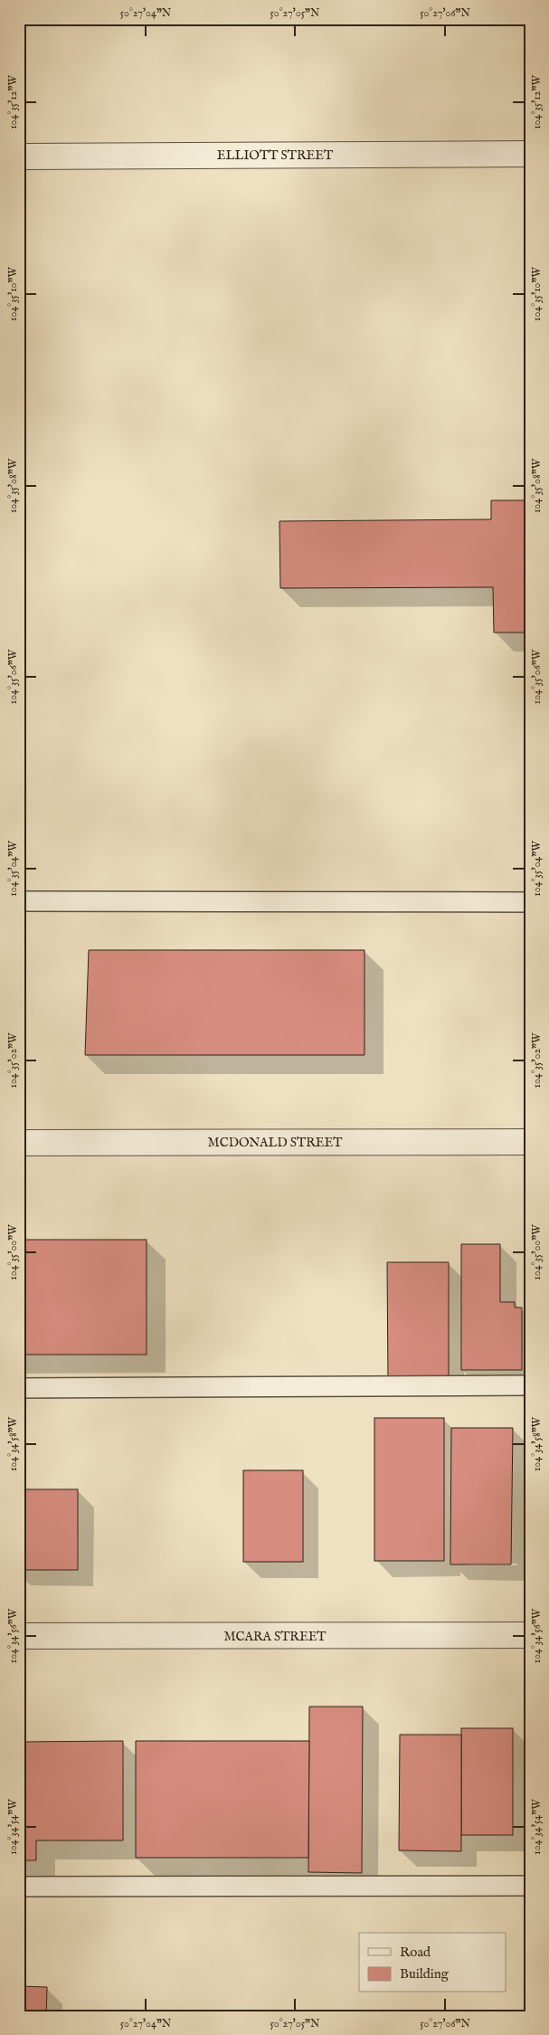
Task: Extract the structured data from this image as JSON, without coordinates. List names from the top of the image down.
{
  "streets": {
    "street": ["ELLIOTT STREET", "MCDONALD STREET", "MCARA STREET"]
  },
  "legend": ["Road", "Building"],
  "coordinates": [
    "50°27'04\"N",
    "50°27'05\"N",
    "50°27'06\"N",
    "104°35'12\"W",
    "104°35'10\"W",
    "104°35'08\"W",
    "104°35'06\"W",
    "104°35'04\"W",
    "104°35'02\"W",
    "104°35'00\"W",
    "104°34'58\"W",
    "104°34'56\"W",
    "104°34'54\"W"
  ]
}
